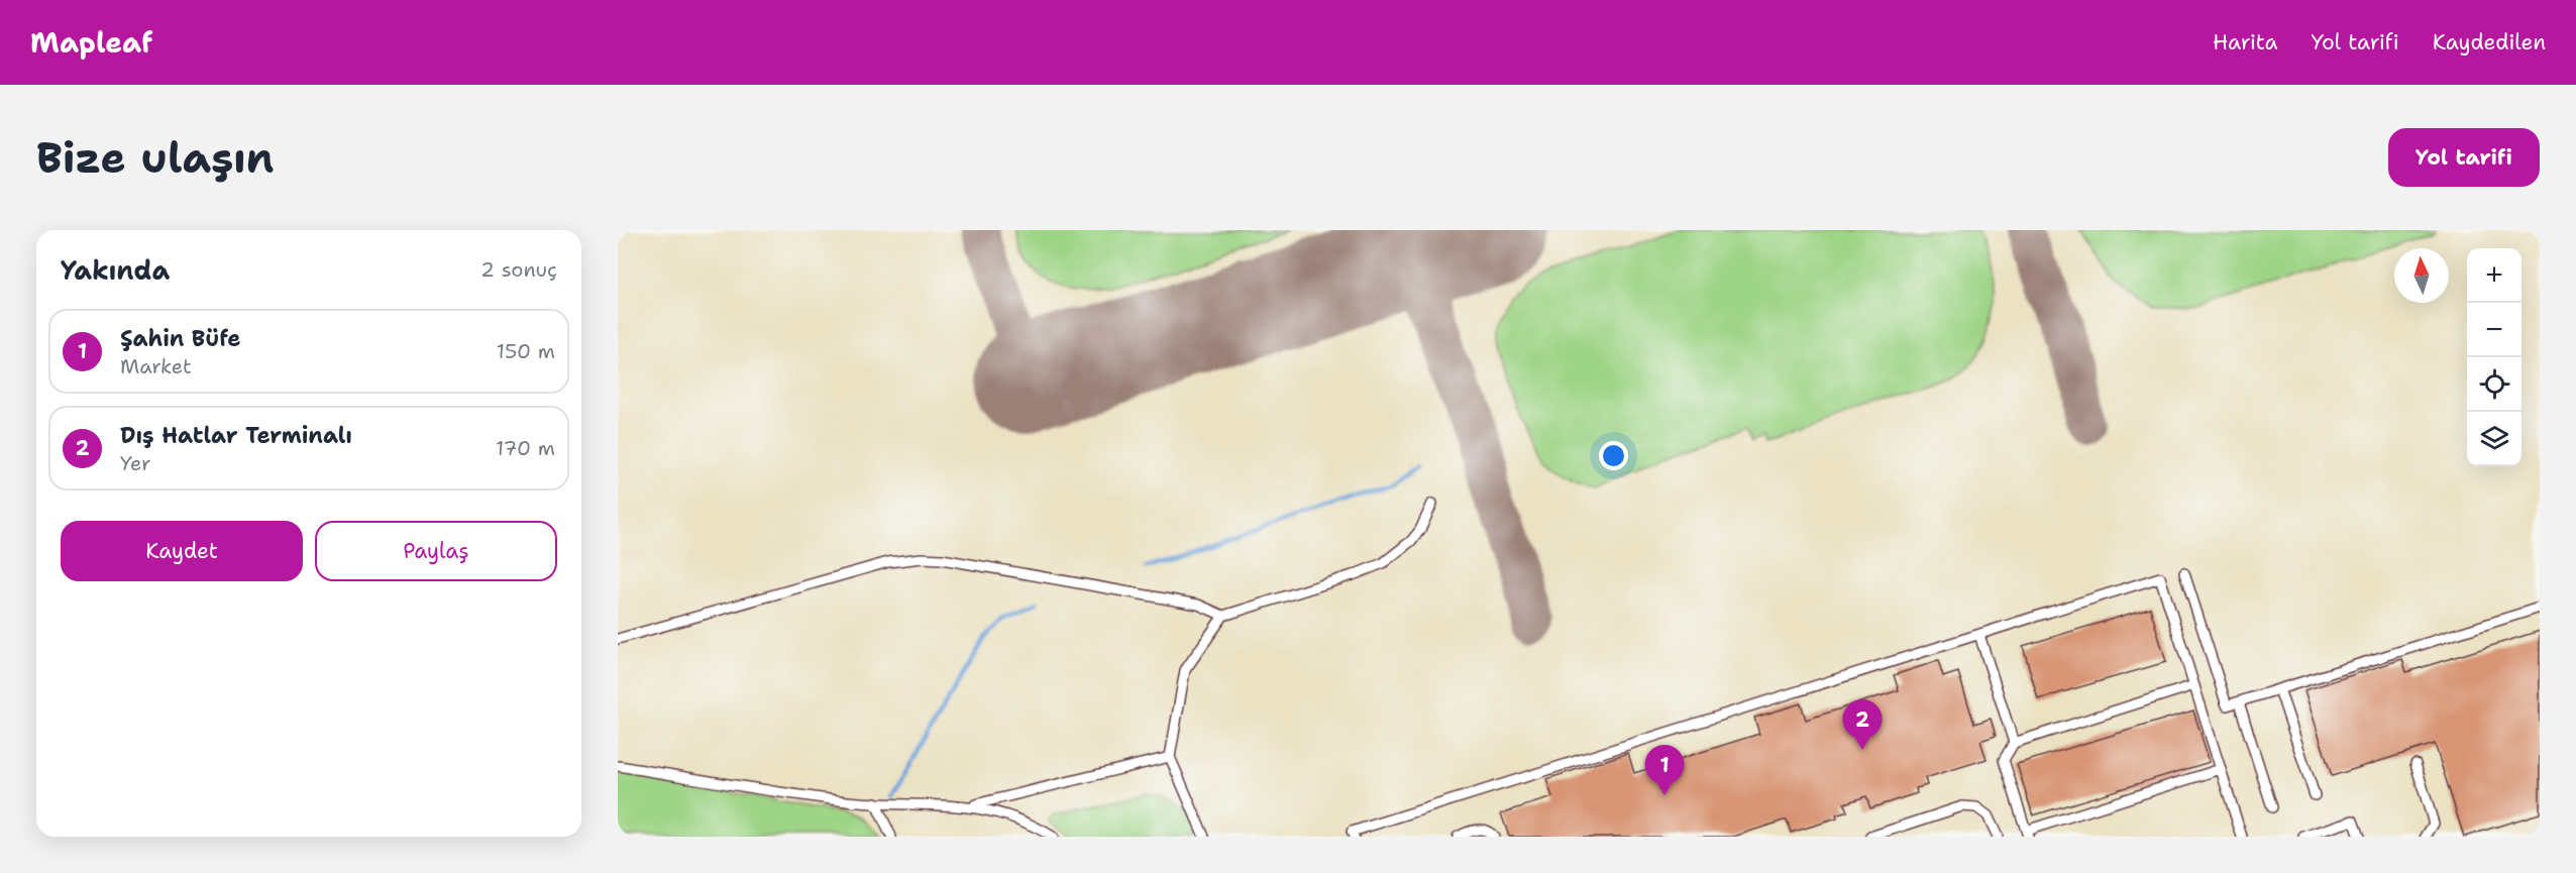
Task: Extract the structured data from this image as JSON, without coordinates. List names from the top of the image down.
{
  "north": "top",
  "page": {
    "header": "Mapleaf",
    "nav": ["Harita", "Yol tarifi", "Kaydedilen"],
    "buttons": [
      "Yol tarifi",
      ["Kaydet", "Paylaş"]
    ],
    "title": "Bize ulaşın",
    "heading": ["Yakında", "2 sonuç"],
    "map_buttons": ["+", "−"],
    "list": [
      {
        "mark": "1",
        "name": "Şahin Büfe",
        "note": "Market",
        "value": "150 m"
      },
      {
        "mark": "2",
        "name": "Dış Hatlar Terminalı",
        "note": "Yer",
        "value": "170 m"
      }
    ],
    "pins": ["2", "1"]
  }
}
